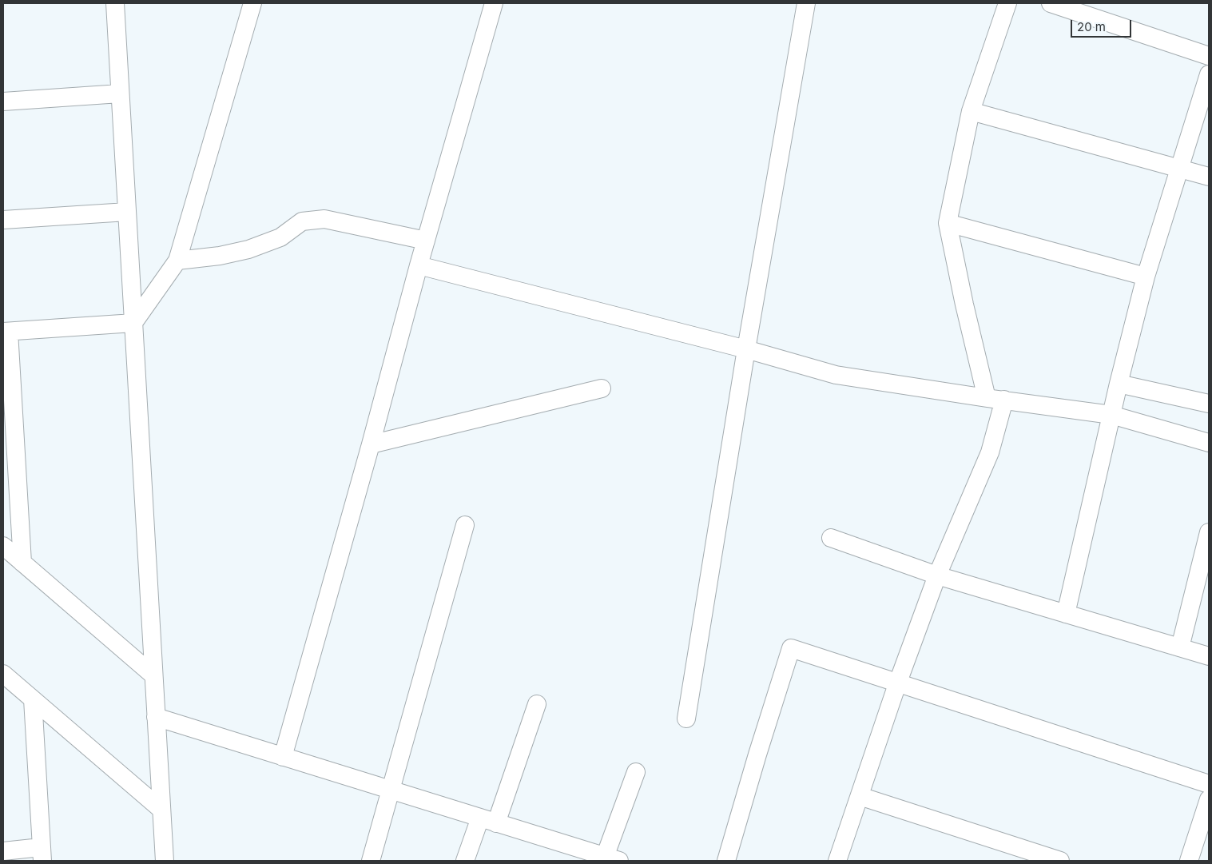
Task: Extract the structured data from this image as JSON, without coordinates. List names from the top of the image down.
{
  "scale_bar": "20 m"
}
